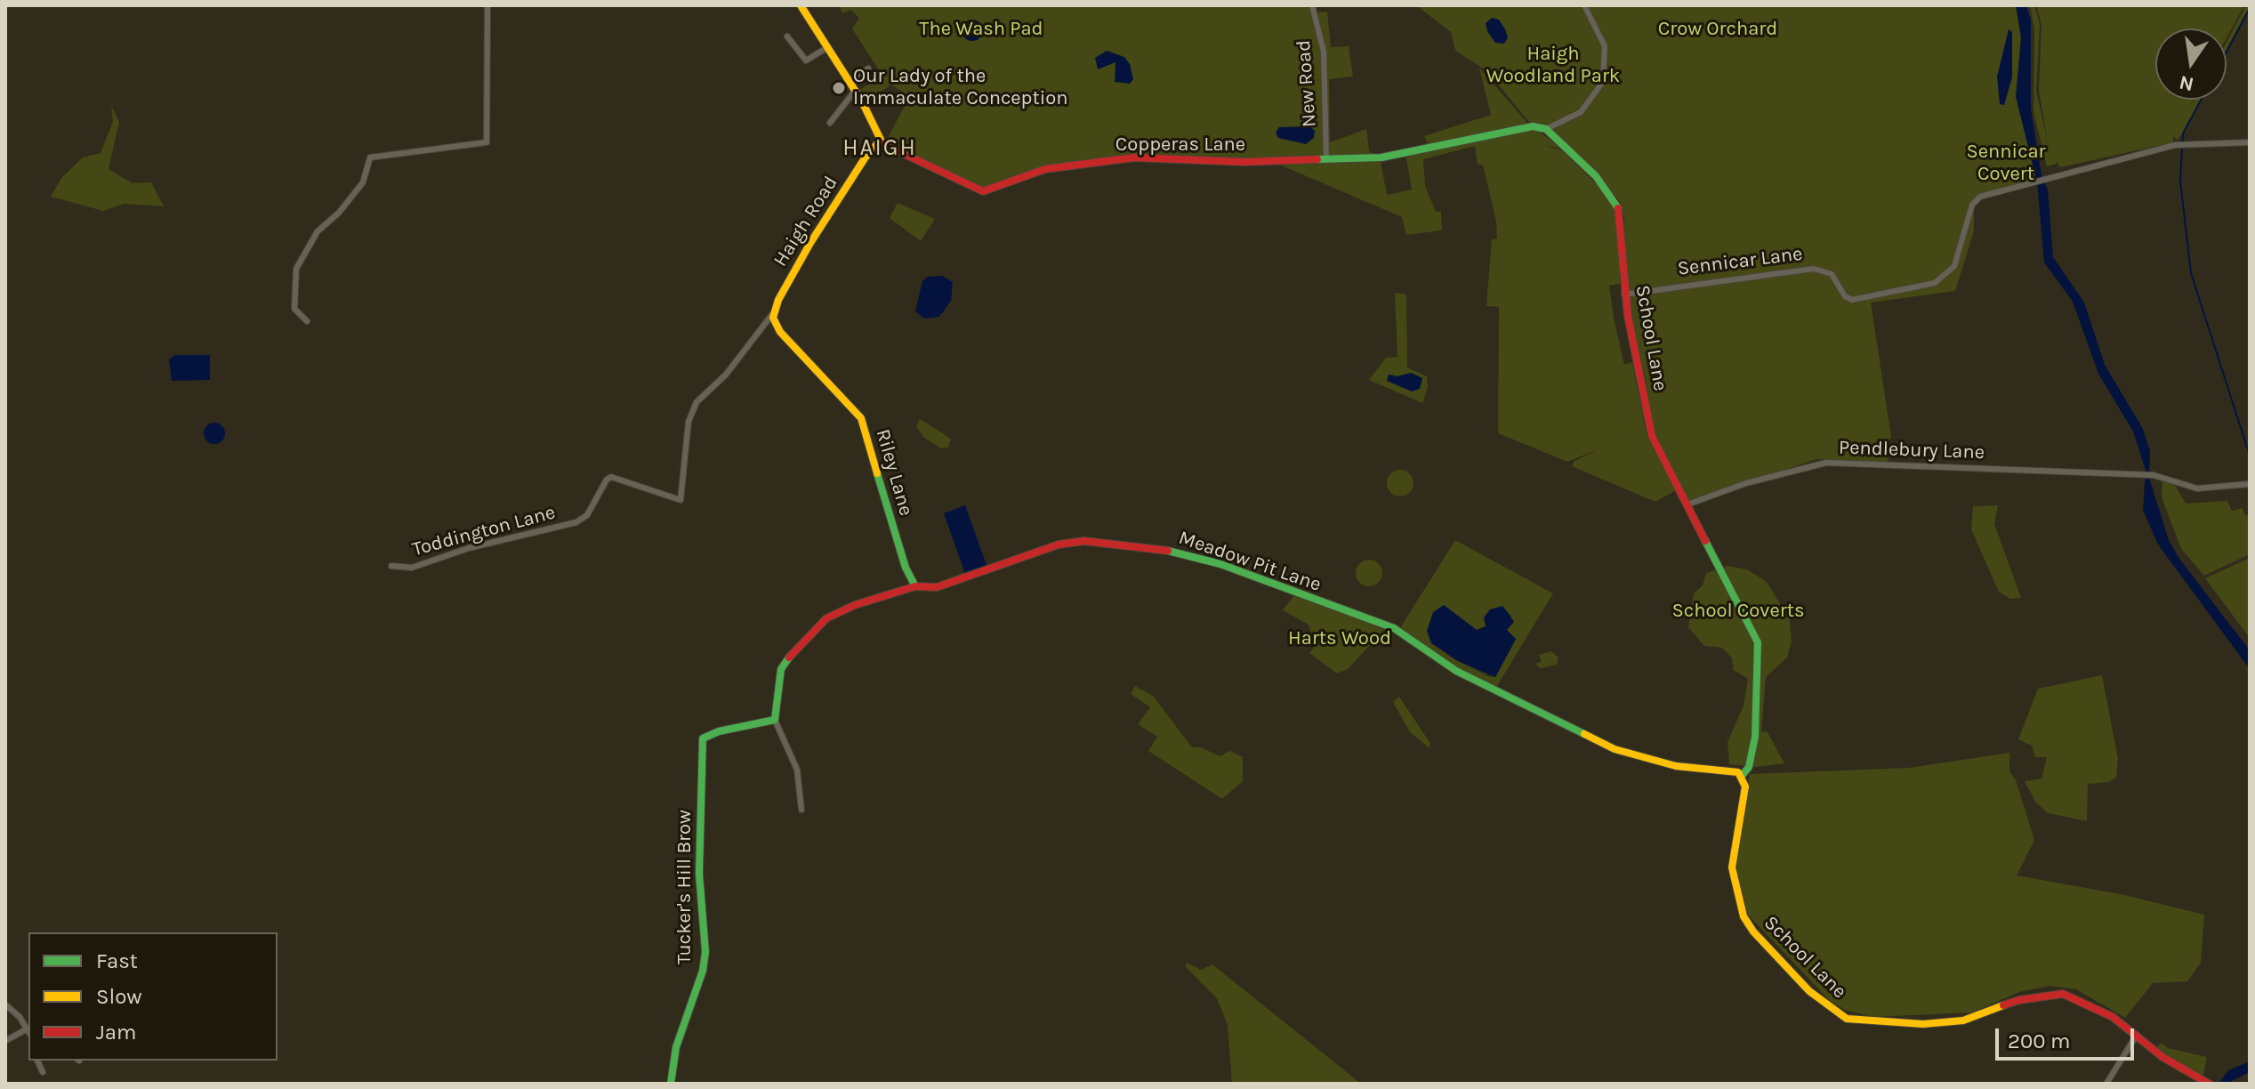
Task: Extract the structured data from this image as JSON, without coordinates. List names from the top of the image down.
{
  "streets": {
    "main road": [
      "Copperas Lane",
      "Haigh Road",
      "School Lane",
      "Riley Lane",
      "Meadow Pit Lane",
      "Tucker's Hill Brow"
    ],
    "street": [
      "New Road",
      "Sennicar Lane",
      "Pendlebury Lane",
      "Toddington Lane"
    ]
  },
  "crossings": [
    ["New Road", "Copperas Lane"],
    ["Copperas Lane", "Haigh Road"],
    ["Haigh Road", "Riley Lane"],
    ["Haigh Road", "Toddington Lane"],
    ["Sennicar Lane", "School Lane"],
    ["School Lane", "Pendlebury Lane"],
    ["School Lane", "Meadow Pit Lane"],
    ["Riley Lane", "Toddington Lane"],
    ["Riley Lane", "Meadow Pit Lane"],
    ["Meadow Pit Lane", "Tucker's Hill Brow"]
  ],
  "districts": ["HAIGH"],
  "parks": [
    "The Wash Pad",
    "Crow Orchard",
    "Haigh Woodland Park",
    "Sennicar Covert",
    "School Coverts",
    "Harts Wood"
  ],
  "places": ["Our Lady of the Immaculate Conception"],
  "legend": ["Fast", "Slow", "Jam"],
  "scale_bar": "200 m",
  "north": "bottom"
}
